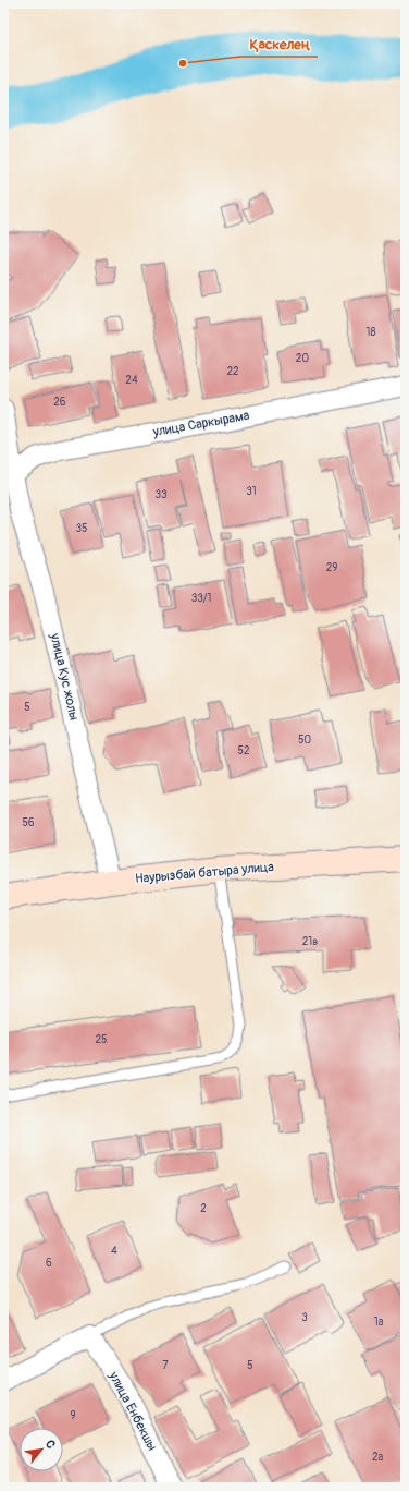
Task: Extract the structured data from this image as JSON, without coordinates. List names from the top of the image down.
{
  "streets": {
    "main road": ["Наурызбай батыра улица"],
    "street": ["улица Саркырама", "улица Кус жолы", "улица Енбекшы"]
  },
  "crossings": [
    ["улица Саркырама", "улица Кус жолы"],
    ["улица Кус жолы", "Наурызбай батыра улица"]
  ],
  "places": ["Қаскелең"],
  "house_numbers": [
    "18",
    "20",
    "22",
    "24",
    "26",
    "31",
    "33",
    "35",
    "29",
    "33/1",
    "5",
    "50",
    "52",
    "56",
    "21в",
    "25",
    "2",
    "4",
    "6",
    "3",
    "1а",
    "7",
    "5",
    "9",
    "2а"
  ],
  "north": "top right"
}
